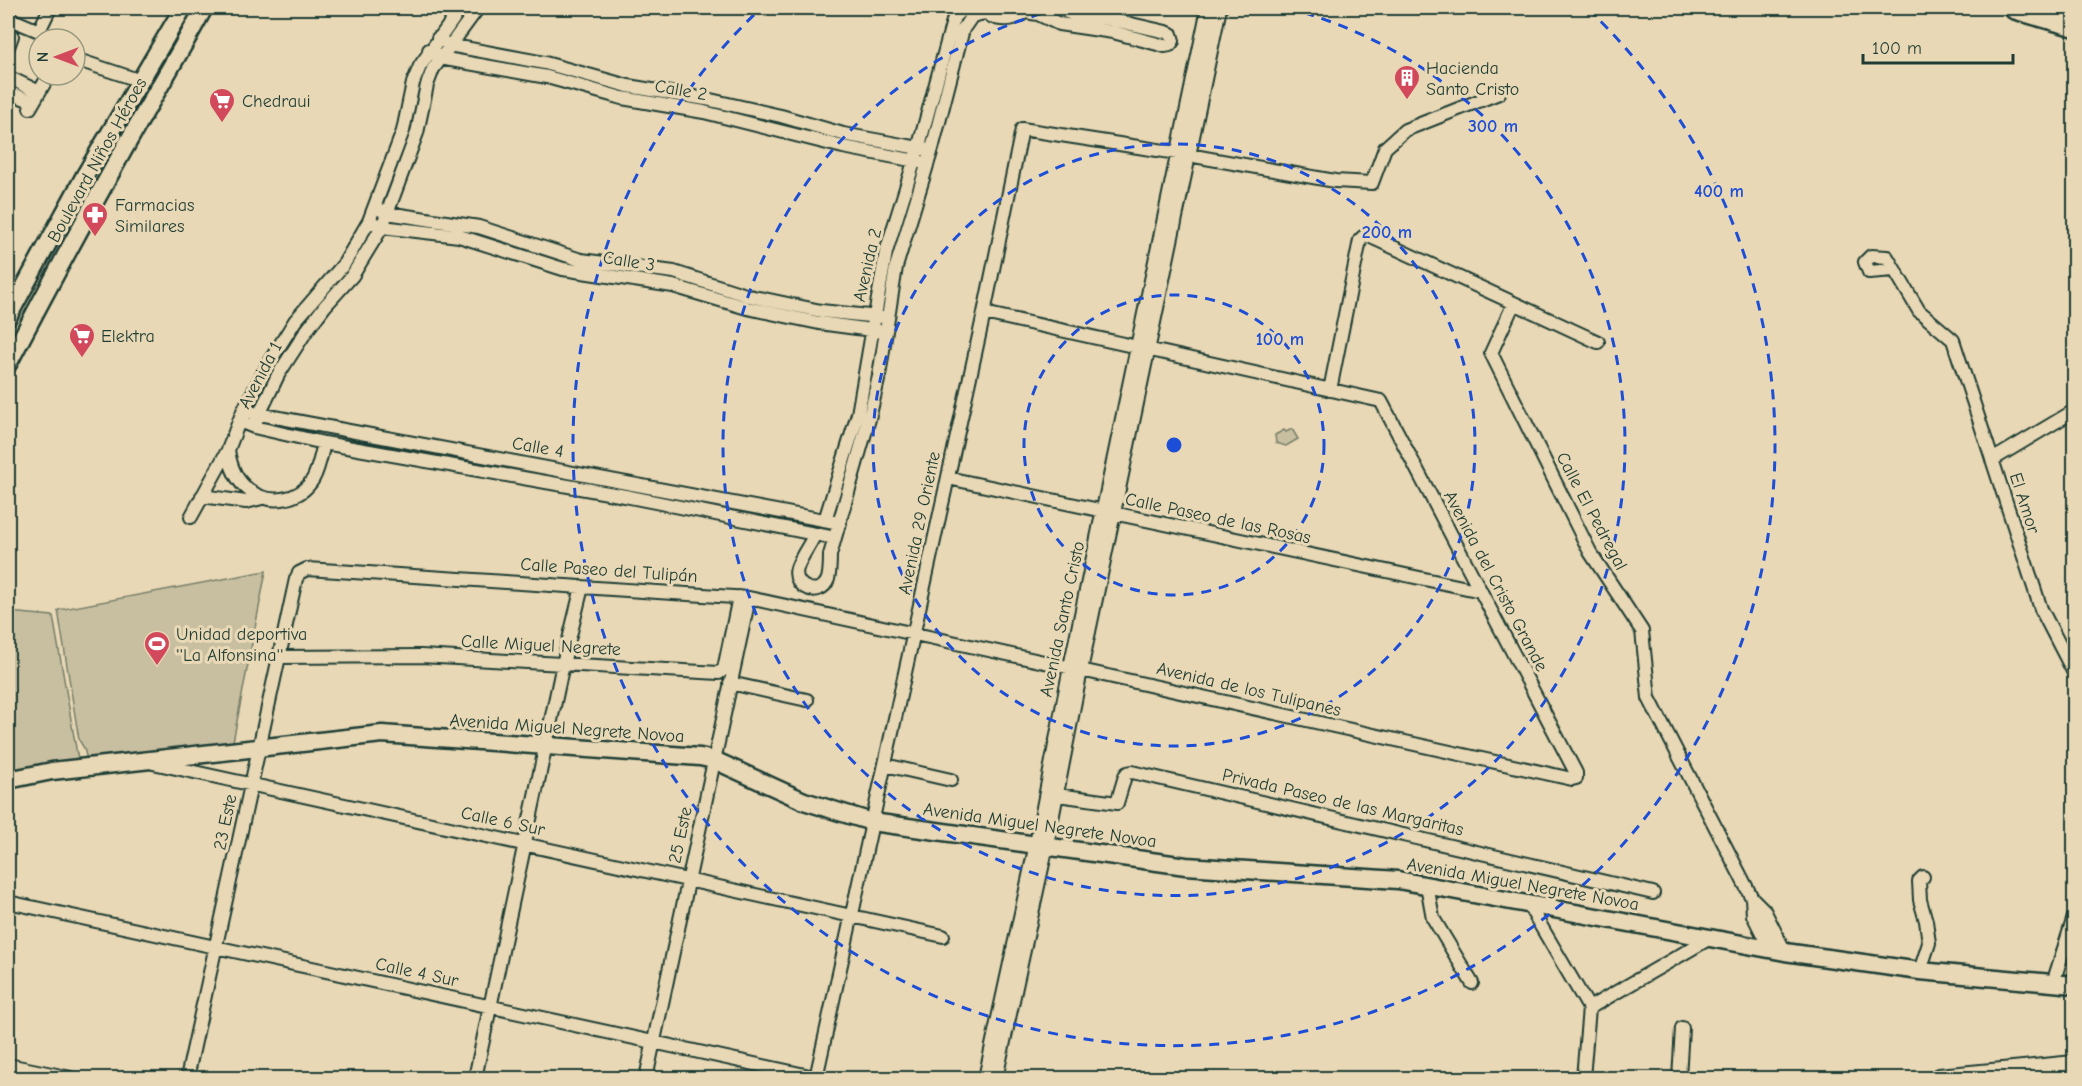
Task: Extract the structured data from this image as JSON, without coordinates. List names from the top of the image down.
{
  "streets": {
    "main road": ["Boulevard Niños Héroes", "Avenida Miguel Negrete Novoa"],
    "street": [
      "Calle 2",
      "Calle 3",
      "Avenida 2",
      "Avenida 1",
      "Calle 4",
      "El Amor",
      "Calle El Pedregal",
      "Calle Paseo de las Rosas",
      "Avenida 29 Oriente",
      "Calle Paseo del Tulipán",
      "Avenida del Cristo Grande",
      "Avenida Santo Cristo",
      "Calle Miguel Negrete",
      "Avenida de los Tulipanes",
      "Privada Paseo de las Margaritas",
      "Calle 6 Sur",
      "23 Este",
      "25 Este",
      "Calle 4 Sur"
    ]
  },
  "crossings": [
    ["Calle 2", "Avenida 2"],
    ["Calle 2", "Avenida 1"],
    ["Calle 3", "Avenida 2"],
    ["Calle 3", "Avenida 1"],
    ["Avenida 2", "Calle 4"],
    ["Avenida 1", "Calle 4"],
    ["Calle El Pedregal", "Avenida Miguel Negrete Novoa"],
    ["Calle Paseo de las Rosas", "Avenida 29 Oriente"],
    ["Calle Paseo de las Rosas", "Avenida del Cristo Grande"],
    ["Calle Paseo de las Rosas", "Avenida Santo Cristo"],
    ["Avenida 29 Oriente", "Calle Paseo del Tulipán"],
    ["Avenida 29 Oriente", "Avenida Santo Cristo"],
    ["Avenida 29 Oriente", "Avenida de los Tulipanes"],
    ["Avenida 29 Oriente", "Avenida Miguel Negrete Novoa"],
    ["Avenida 29 Oriente", "Calle 6 Sur"],
    ["Avenida 29 Oriente", "Calle 4 Sur"],
    ["Calle Paseo del Tulipán", "Calle Miguel Negrete"],
    ["Calle Paseo del Tulipán", "Avenida de los Tulipanes"],
    ["Calle Paseo del Tulipán", "23 Este"],
    ["Calle Paseo del Tulipán", "25 Este"],
    ["Avenida del Cristo Grande", "Avenida de los Tulipanes"],
    ["Avenida Santo Cristo", "Avenida de los Tulipanes"],
    ["Avenida Santo Cristo", "Avenida Miguel Negrete Novoa"],
    ["Avenida Santo Cristo", "Privada Paseo de las Margaritas"],
    ["Calle Miguel Negrete", "23 Este"],
    ["Calle Miguel Negrete", "25 Este"],
    ["Avenida Miguel Negrete Novoa", "Calle 6 Sur"],
    ["Avenida Miguel Negrete Novoa", "23 Este"],
    ["Avenida Miguel Negrete Novoa", "25 Este"],
    ["Calle 6 Sur", "23 Este"],
    ["Calle 6 Sur", "25 Este"],
    ["23 Este", "Calle 4 Sur"],
    ["25 Este", "Calle 4 Sur"]
  ],
  "places": {
    "building": ["Hacienda Santo Cristo"],
    "supermarket": ["Chedraui", "Elektra"],
    "pharmacy": ["Farmacias Similares"],
    "sports": ["Unidad deportiva ''La Alfonsina''"]
  },
  "scale_bar": "100 m",
  "north": "left",
  "rings": [
    "300 m",
    "400 m",
    "200 m",
    "100 m"
  ]
}
